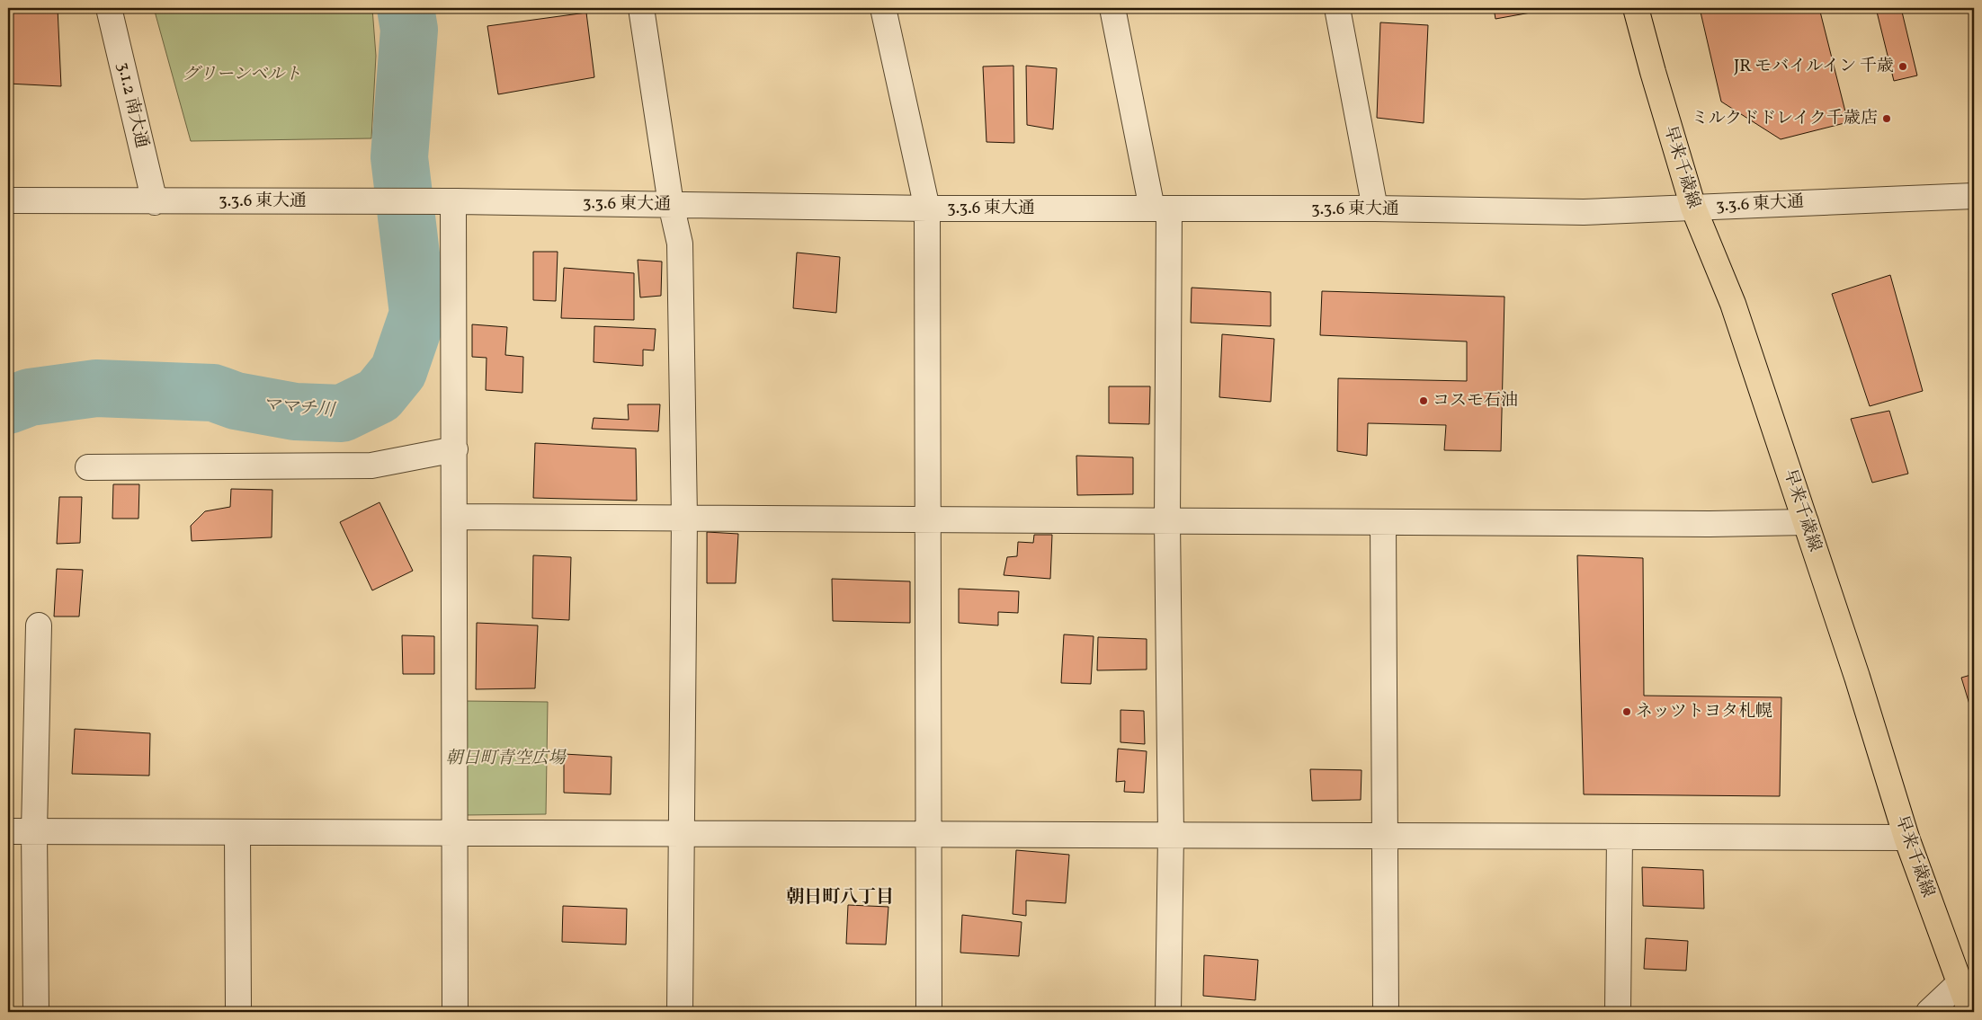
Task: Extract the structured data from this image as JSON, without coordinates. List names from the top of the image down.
{
  "streets": {
    "main road": ["早来千歳線"],
    "street": ["3.1.2 南大通", "3.3.6 東大通"]
  },
  "crossings": [
    ["3.1.2 南大通", "3.3.6 東大通"],
    ["早来千歳線", "3.3.6 東大通"]
  ],
  "districts": ["朝日町八丁目"],
  "water": ["ママチ川"],
  "parks": ["グリーンベルト", "朝日町青空広場"],
  "places": [
    "JR モバイルイン 千歳",
    "ミルクドドレイク千歳店",
    "コスモ石油",
    "ネッツトヨタ札幌"
  ]
}
